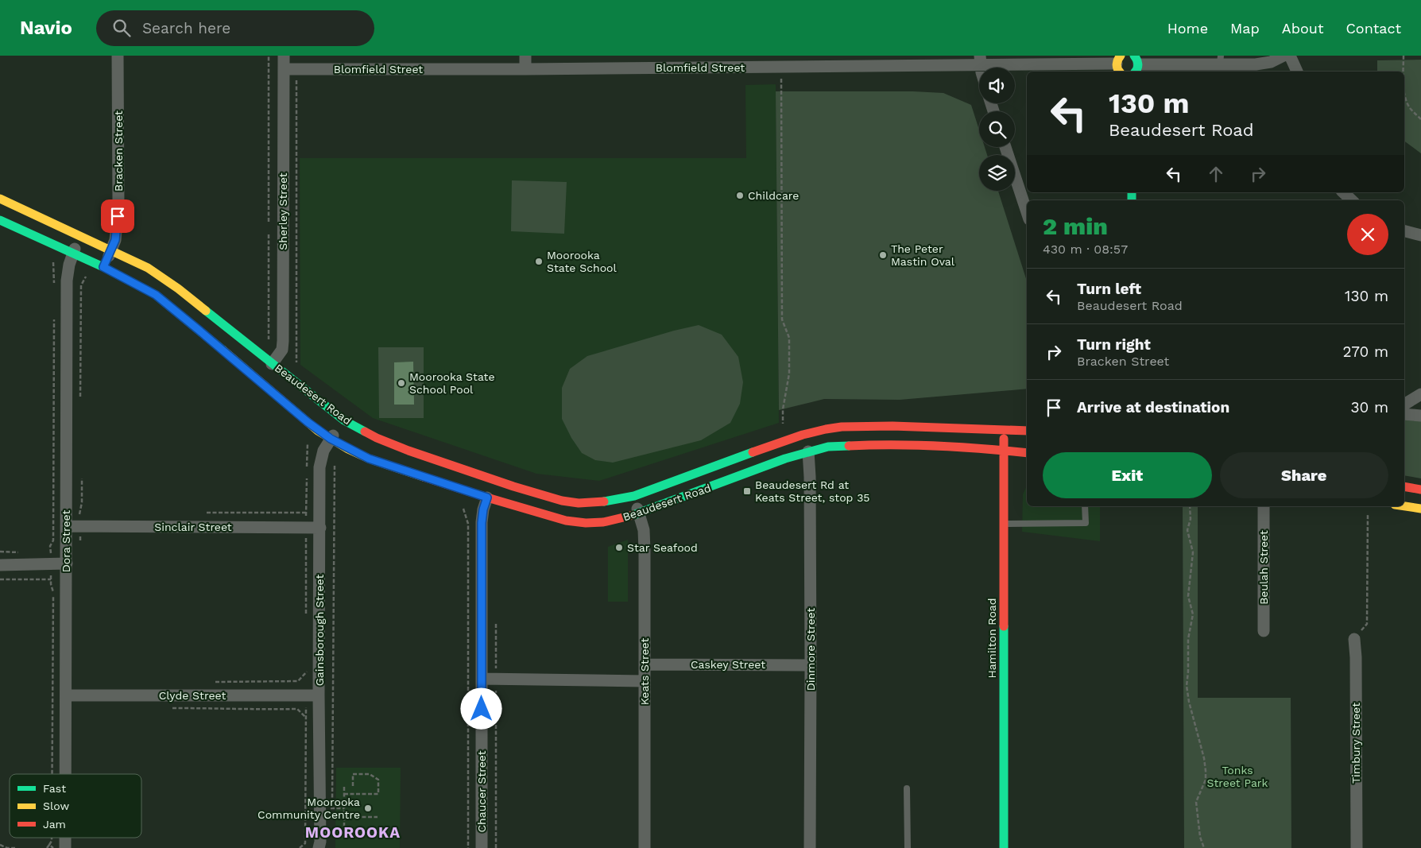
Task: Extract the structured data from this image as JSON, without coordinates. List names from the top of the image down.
{
  "streets": {
    "main road": ["Beaudesert Road", "Hamilton Road"],
    "street": [
      "Blomfield Street",
      "Bracken Street",
      "Sherley Street",
      "Sinclair Street",
      "Dora Street",
      "Beulah Street",
      "Gainsborough Street",
      "Dinmore Street",
      "Caskey Street",
      "Keats Street",
      "Clyde Street",
      "Timbury Street",
      "Chaucer Street"
    ]
  },
  "crossings": [
    ["Blomfield Street", "Sherley Street"],
    ["Bracken Street", "Beaudesert Road"],
    ["Sherley Street", "Beaudesert Road"],
    ["Beaudesert Road", "Dora Street"],
    ["Beaudesert Road", "Gainsborough Street"],
    ["Beaudesert Road", "Hamilton Road"],
    ["Beaudesert Road", "Dinmore Street"],
    ["Beaudesert Road", "Keats Street"],
    ["Beaudesert Road", "Chaucer Street"],
    ["Sinclair Street", "Dora Street"],
    ["Sinclair Street", "Gainsborough Street"],
    ["Dora Street", "Clyde Street"],
    ["Gainsborough Street", "Clyde Street"],
    ["Dinmore Street", "Caskey Street"],
    ["Caskey Street", "Keats Street"]
  ],
  "districts": ["MOOROOKA"],
  "parks": ["Tonks Street Park"],
  "places": {
    "other": [
      "Childcare",
      "The Peter Mastin Oval",
      "Moorooka State School",
      "Moorooka State School Pool",
      "Star Seafood",
      "Moorooka Community Centre"
    ],
    "transit": ["Beaudesert Rd at Keats Street, stop 35"]
  },
  "legend": ["Fast", "Slow", "Jam"],
  "page": {
    "header": "Navio",
    "search": "Search here",
    "nav": [
      "Home",
      "Map",
      "About",
      "Contact"
    ],
    "turn": ["130 m", "Beaudesert Road"],
    "heading": ["2 min", "430 m · 08:57"],
    "list": [
      {
        "name": "Turn left",
        "note": "Beaudesert Road",
        "value": "130 m"
      },
      {
        "name": "Turn right",
        "note": "Bracken Street",
        "value": "270 m"
      },
      {
        "name": "Arrive at destination",
        "value": "30 m"
      }
    ],
    "buttons": ["Exit", "Share"]
  }
}
